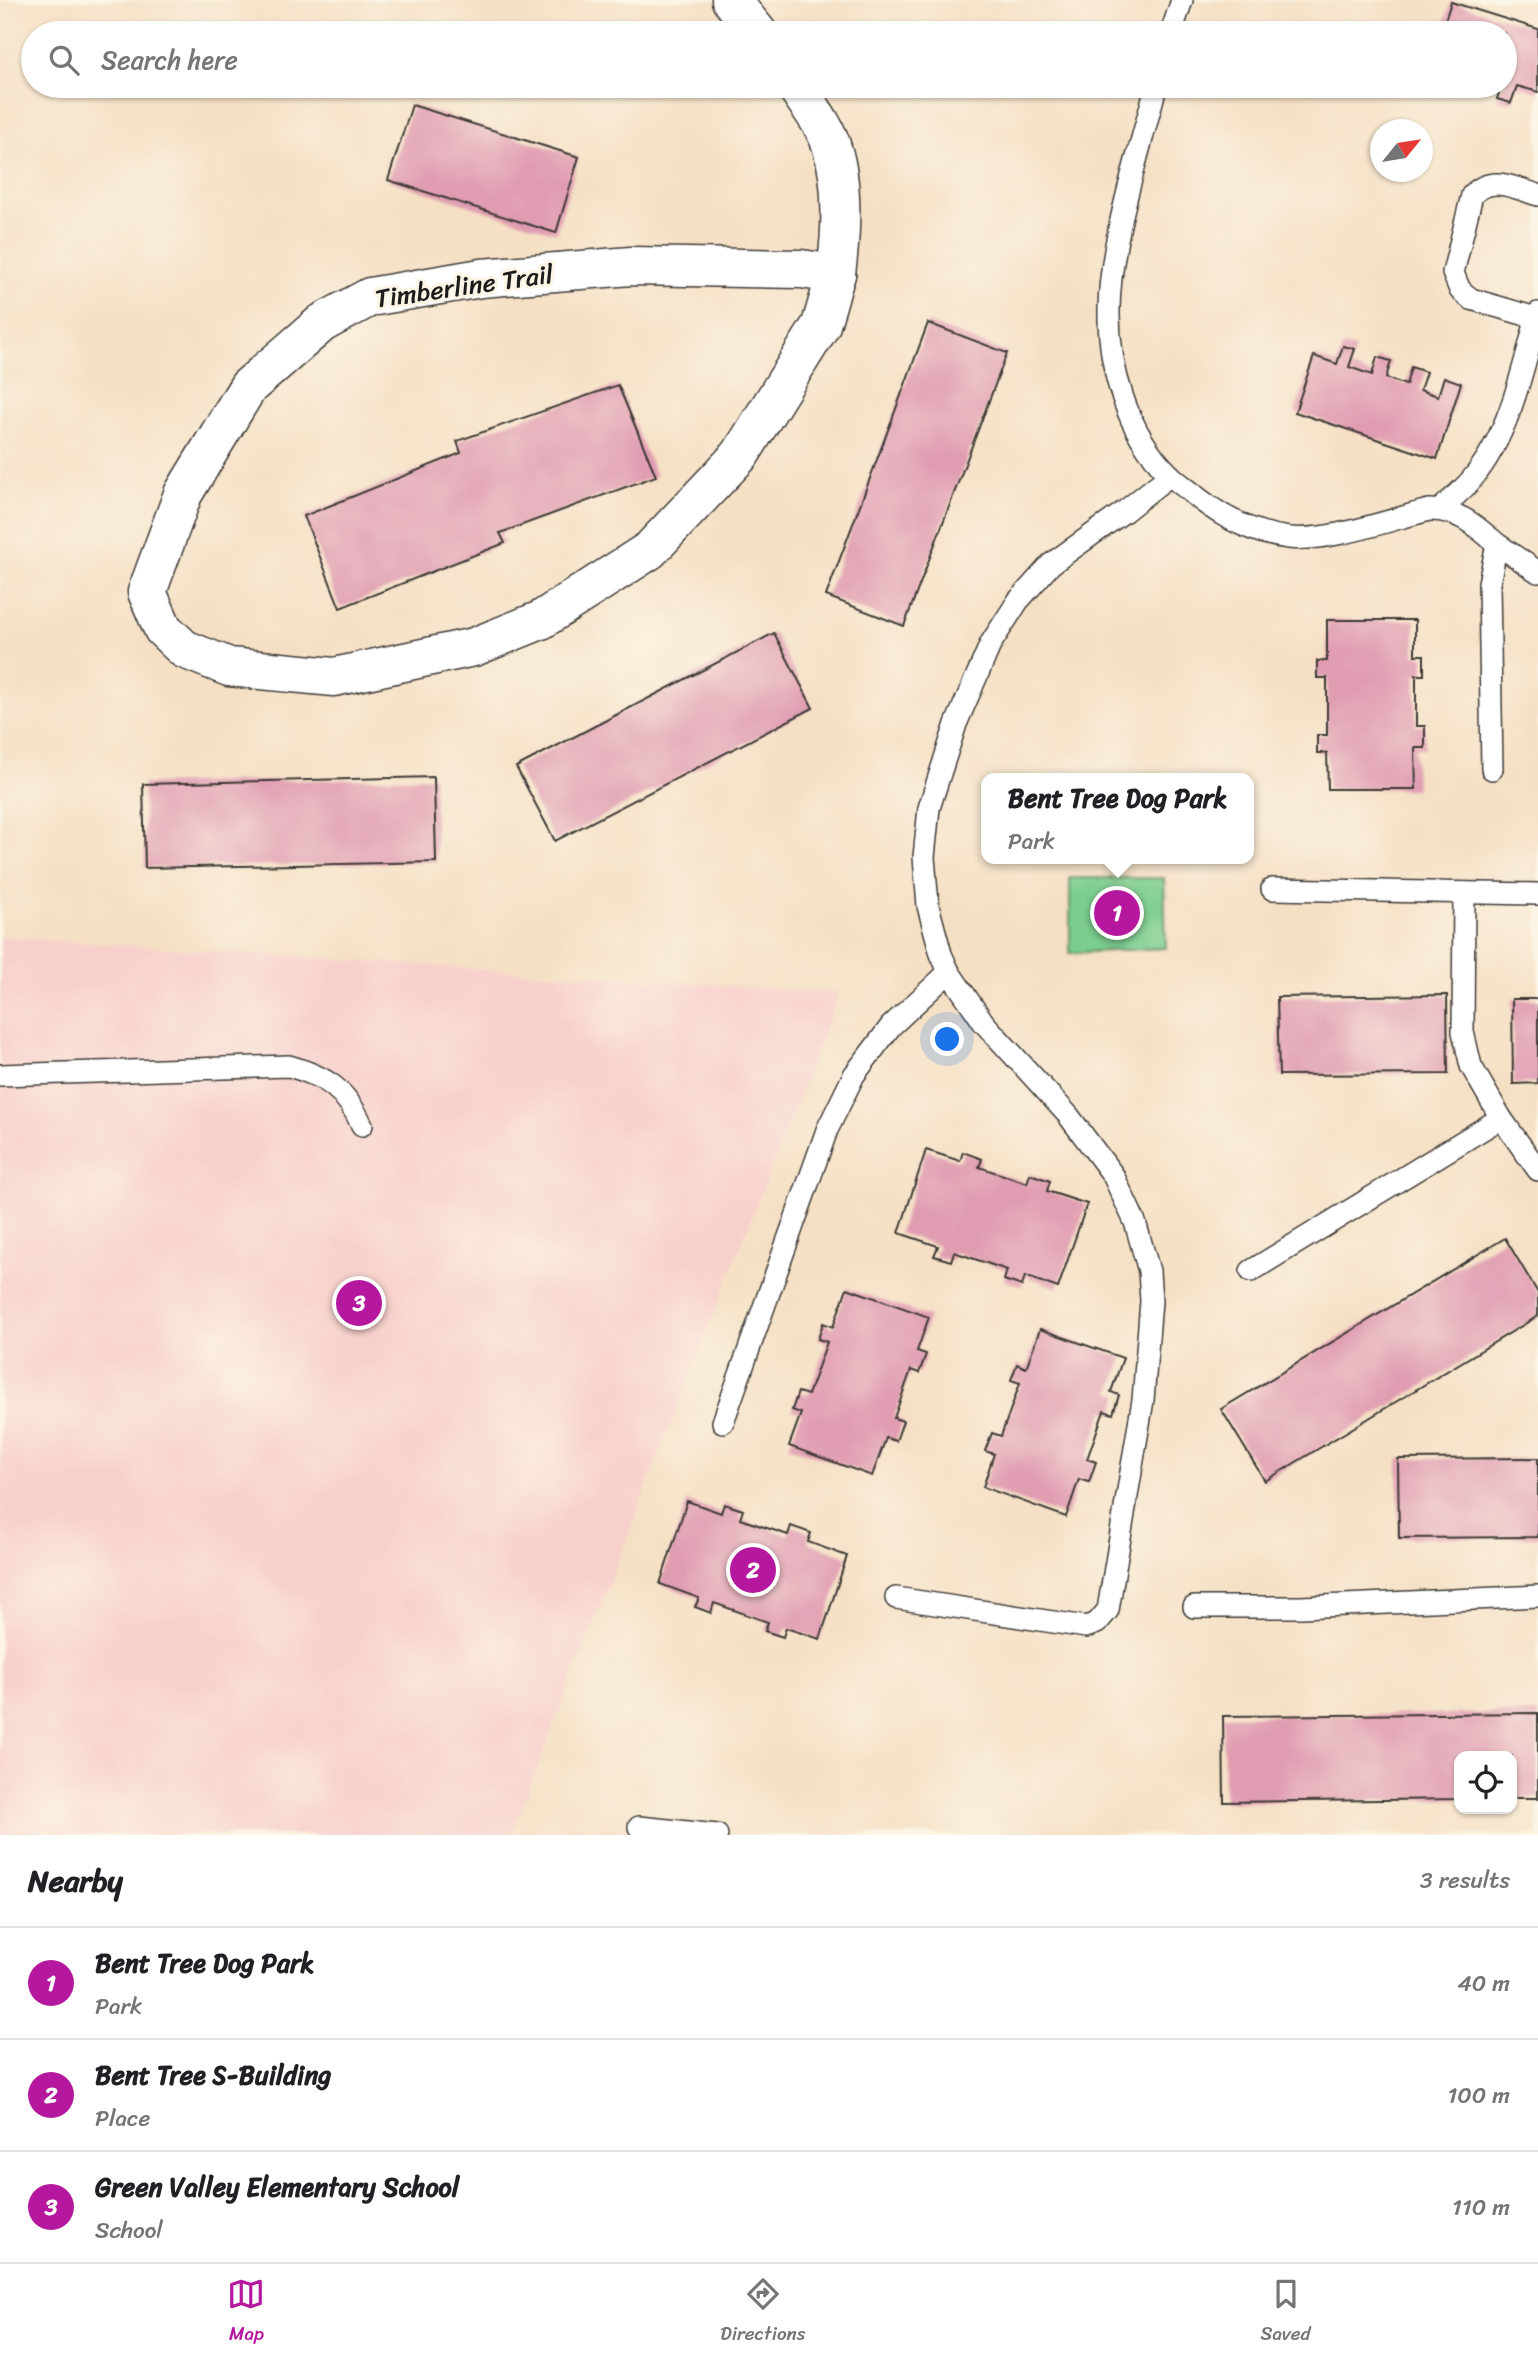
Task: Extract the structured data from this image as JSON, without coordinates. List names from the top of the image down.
{
  "streets": {
    "street": ["Timberline Trail"]
  },
  "north": "top right",
  "page": {
    "search": "Search here",
    "popup": ["Bent Tree Dog Park", "Park"],
    "pins": ["1", "3", "2"],
    "heading": ["Nearby", "3 results"],
    "list": [
      {
        "mark": "1",
        "name": "Bent Tree Dog Park",
        "note": "Park",
        "value": "40 m"
      },
      {
        "mark": "2",
        "name": "Bent Tree S-Building",
        "note": "Place",
        "value": "100 m"
      },
      {
        "mark": "3",
        "name": "Green Valley Elementary School",
        "note": "School",
        "value": "110 m"
      }
    ],
    "nav": ["Map", "Directions", "Saved"]
  }
}
